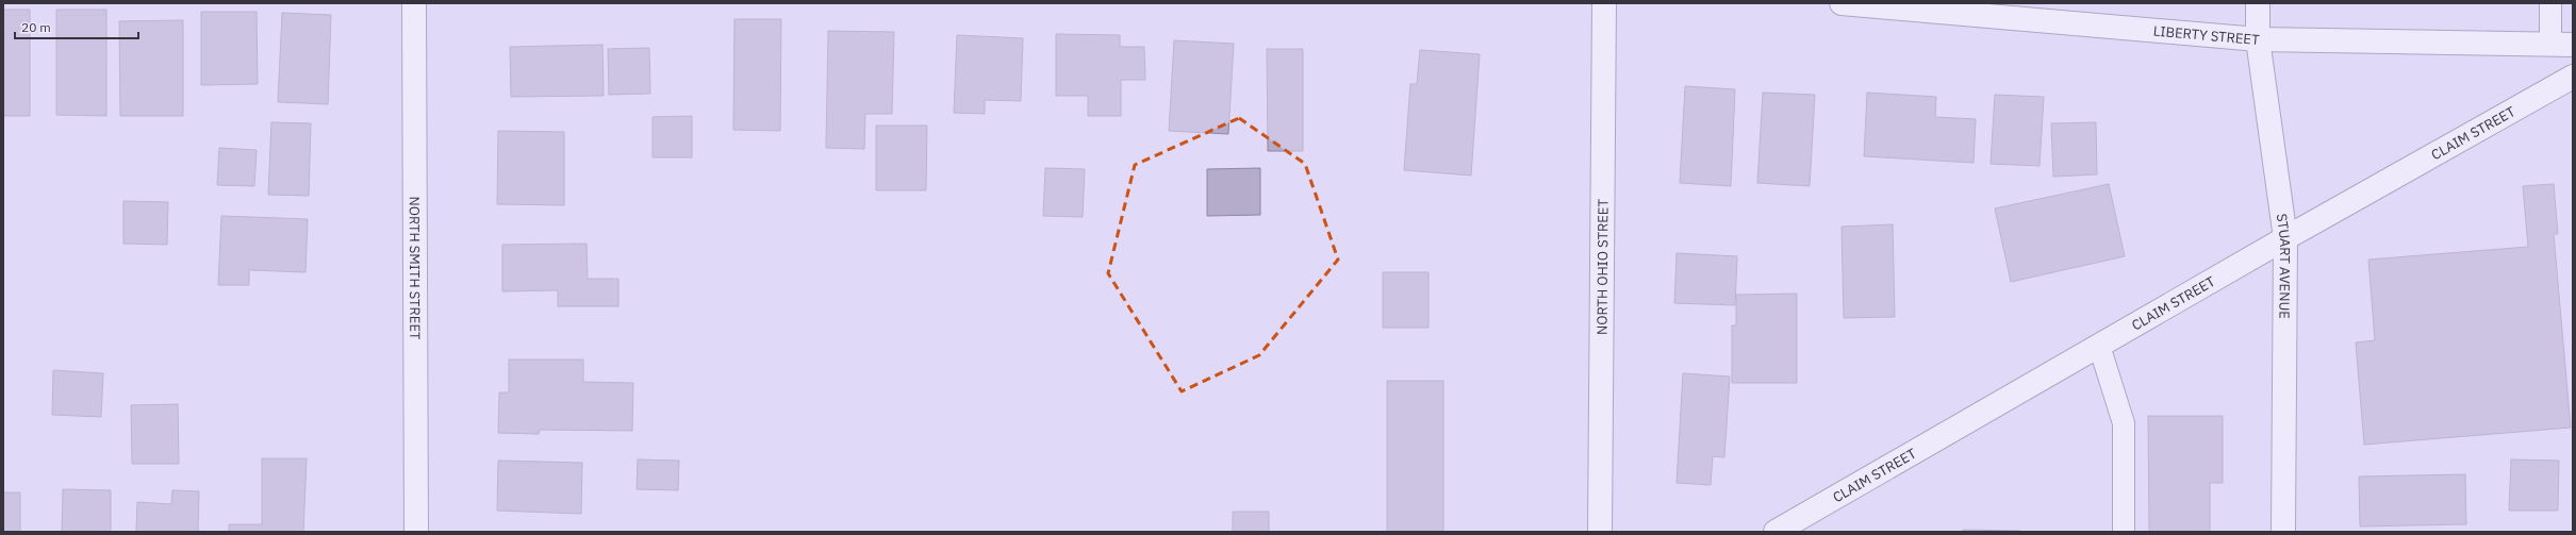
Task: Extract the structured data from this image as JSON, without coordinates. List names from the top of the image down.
{
  "streets": {
    "street": [
      "LIBERTY STREET",
      "CLAIM STREET",
      "NORTH OHIO STREET",
      "STUART AVENUE",
      "NORTH SMITH STREET"
    ]
  },
  "crossings": [
    ["LIBERTY STREET", "STUART AVENUE"],
    ["CLAIM STREET", "STUART AVENUE"]
  ],
  "scale_bar": "20 m"
}
